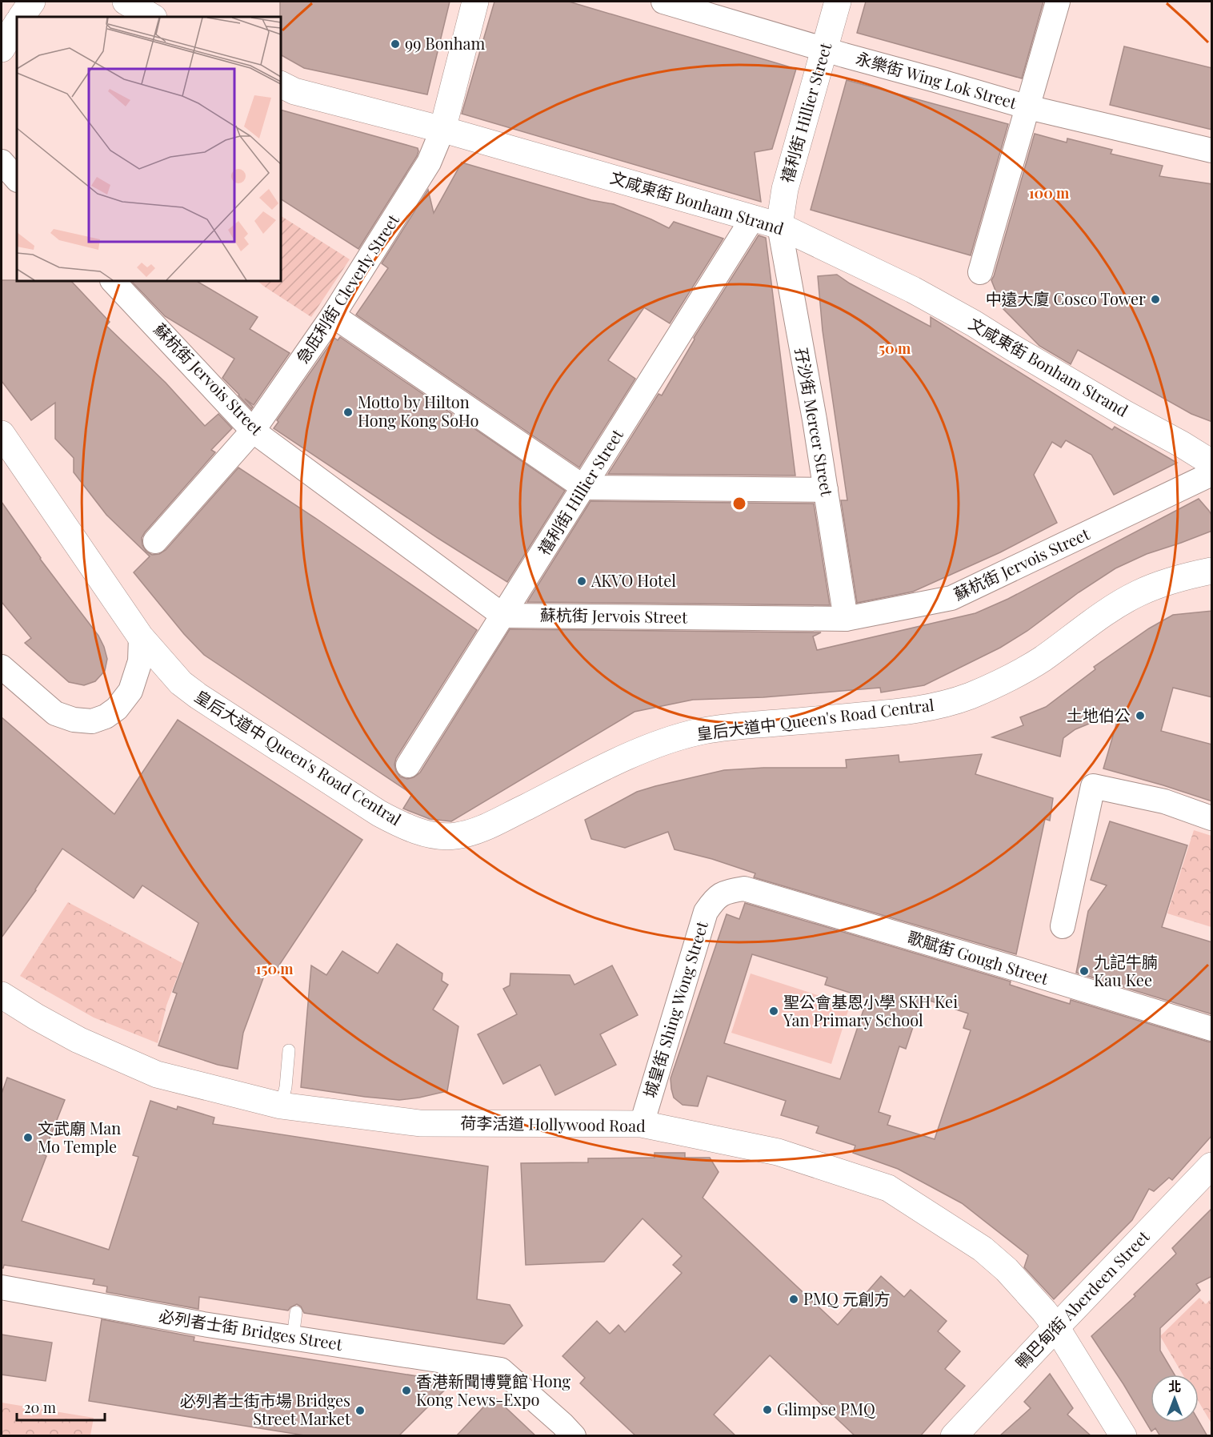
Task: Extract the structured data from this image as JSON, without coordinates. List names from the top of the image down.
{
  "streets": {
    "street": [
      "永樂街 Wing Lok Street",
      "禧利街 Hillier Street",
      "文咸東街 Bonham Strand",
      "急庇利街 Cleverly Street",
      "蘇杭街 Jervois Street",
      "孖沙街 Mercer Street",
      "皇后大道中 Queen's Road Central",
      "歌賦街 Gough Street",
      "城皇街 Shing Wong Street",
      "荷李活道 Hollywood Road",
      "鴨巴甸街 Aberdeen Street",
      "必列者士街 Bridges Street"
    ]
  },
  "crossings": [
    ["永樂街 Wing Lok Street", "禧利街 Hillier Street"],
    ["禧利街 Hillier Street", "文咸東街 Bonham Strand"],
    ["禧利街 Hillier Street", "蘇杭街 Jervois Street"],
    ["禧利街 Hillier Street", "孖沙街 Mercer Street"],
    ["文咸東街 Bonham Strand", "急庇利街 Cleverly Street"],
    ["文咸東街 Bonham Strand", "孖沙街 Mercer Street"],
    ["急庇利街 Cleverly Street", "蘇杭街 Jervois Street"],
    ["蘇杭街 Jervois Street", "孖沙街 Mercer Street"],
    ["歌賦街 Gough Street", "城皇街 Shing Wong Street"],
    ["城皇街 Shing Wong Street", "荷李活道 Hollywood Road"],
    ["荷李活道 Hollywood Road", "鴨巴甸街 Aberdeen Street"]
  ],
  "places": [
    "99 Bonham",
    "中遠大廈 Cosco Tower",
    "Motto by Hilton Hong Kong SoHo",
    "AKVO Hotel",
    "土地伯公",
    "九記牛腩 Kau Kee",
    "聖公會基恩小學 SKH Kei Yan Primary School",
    "文武廟 Man Mo Temple",
    "PMQ 元創方",
    "香港新聞博覽館 Hong Kong News-Expo",
    "Glimpse PMQ",
    "必列者士街市場 Bridges Street Market"
  ],
  "scale_bar": "20 m",
  "north": "top",
  "rings": ["100 m", "50 m", "150 m"]
}
